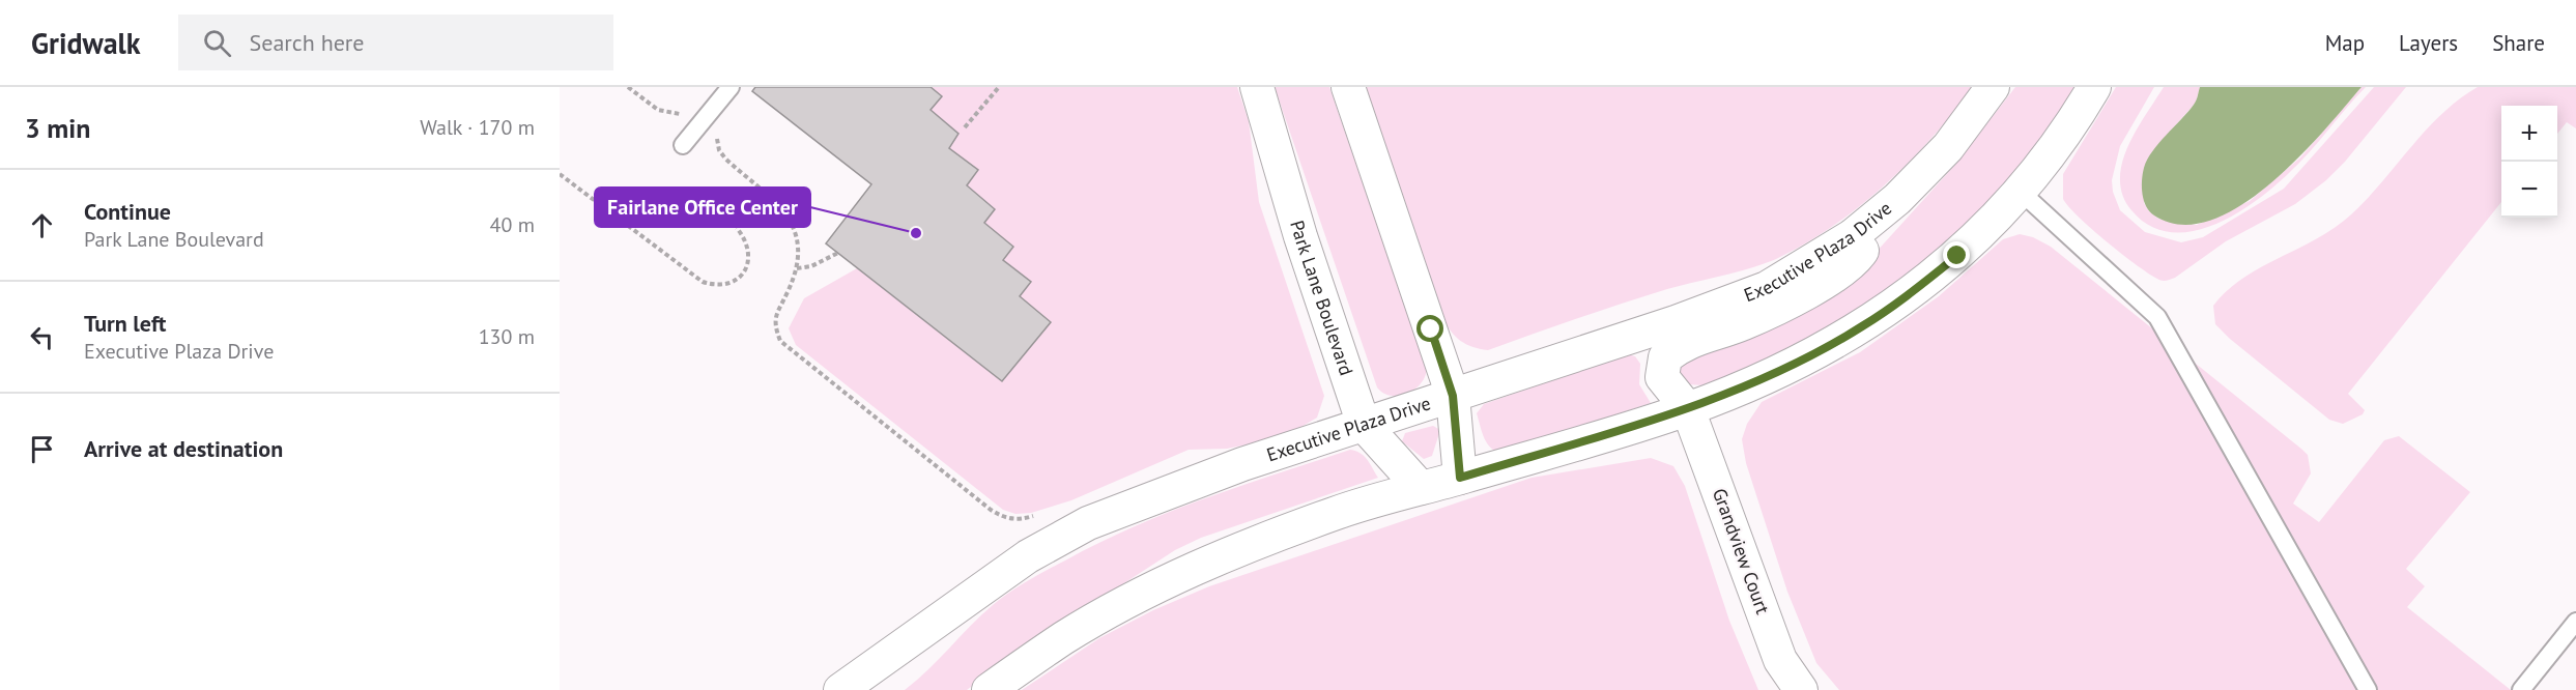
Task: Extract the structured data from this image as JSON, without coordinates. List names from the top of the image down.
{
  "streets": {
    "street": ["Executive Plaza Drive", "Park Lane Boulevard", "Grandview Court"]
  },
  "crossings": [
    ["Executive Plaza Drive", "Park Lane Boulevard"],
    ["Executive Plaza Drive", "Grandview Court"]
  ],
  "places": ["Fairlane Office Center"],
  "page": {
    "header": "Gridwalk",
    "search": "Search here",
    "nav": ["Map", "Layers", "Share"],
    "heading": ["3 min", "Walk · 170 m"],
    "map_buttons": ["+", "−"],
    "list": [
      ["Continue", "Park Lane Boulevard", "40 m"],
      ["Turn left", "Executive Plaza Drive", "130 m"],
      "Arrive at destination"
    ]
  }
}
